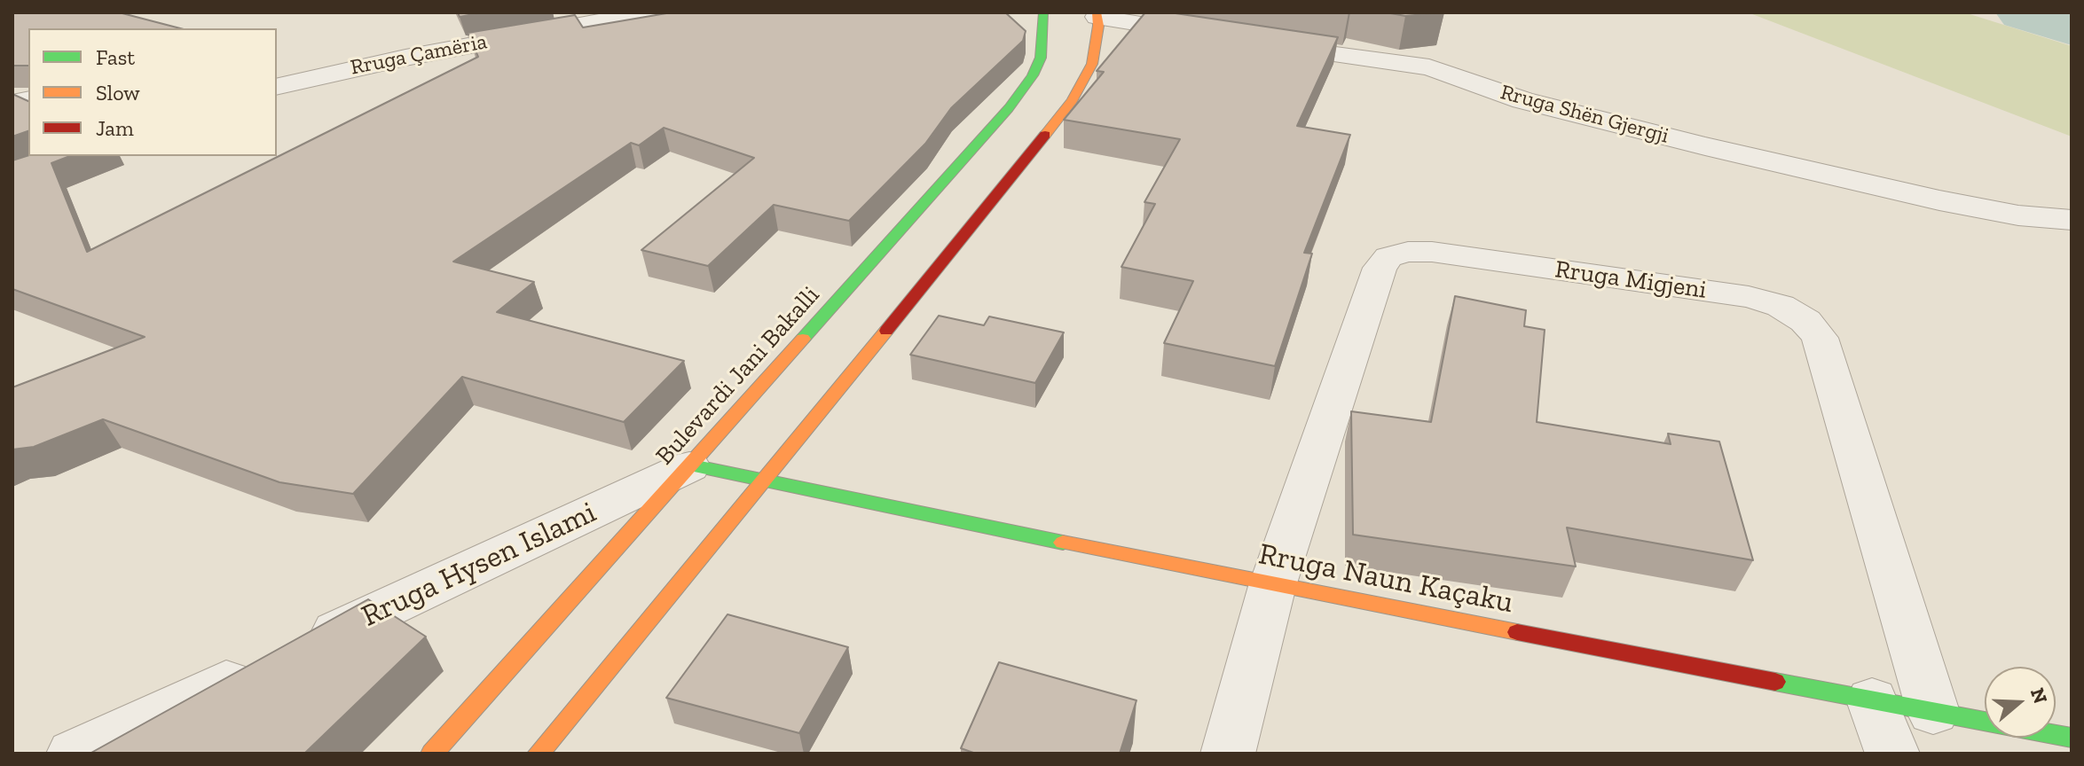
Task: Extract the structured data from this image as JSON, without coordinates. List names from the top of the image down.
{
  "streets": {
    "main road": ["Bulevardi Jani Bakalli", "Rruga Naun Kaçaku"],
    "street": [
      "Rruga Çamëria",
      "Rruga Shën Gjergji",
      "Rruga Migjeni",
      "Rruga Hysen Islami"
    ]
  },
  "crossings": [
    ["Rruga Migjeni", "Rruga Naun Kaçaku"],
    ["Bulevardi Jani Bakalli", "Rruga Hysen Islami"],
    ["Bulevardi Jani Bakalli", "Rruga Naun Kaçaku"],
    ["Rruga Hysen Islami", "Rruga Naun Kaçaku"]
  ],
  "legend": ["Fast", "Slow", "Jam"],
  "north": "right"
}
